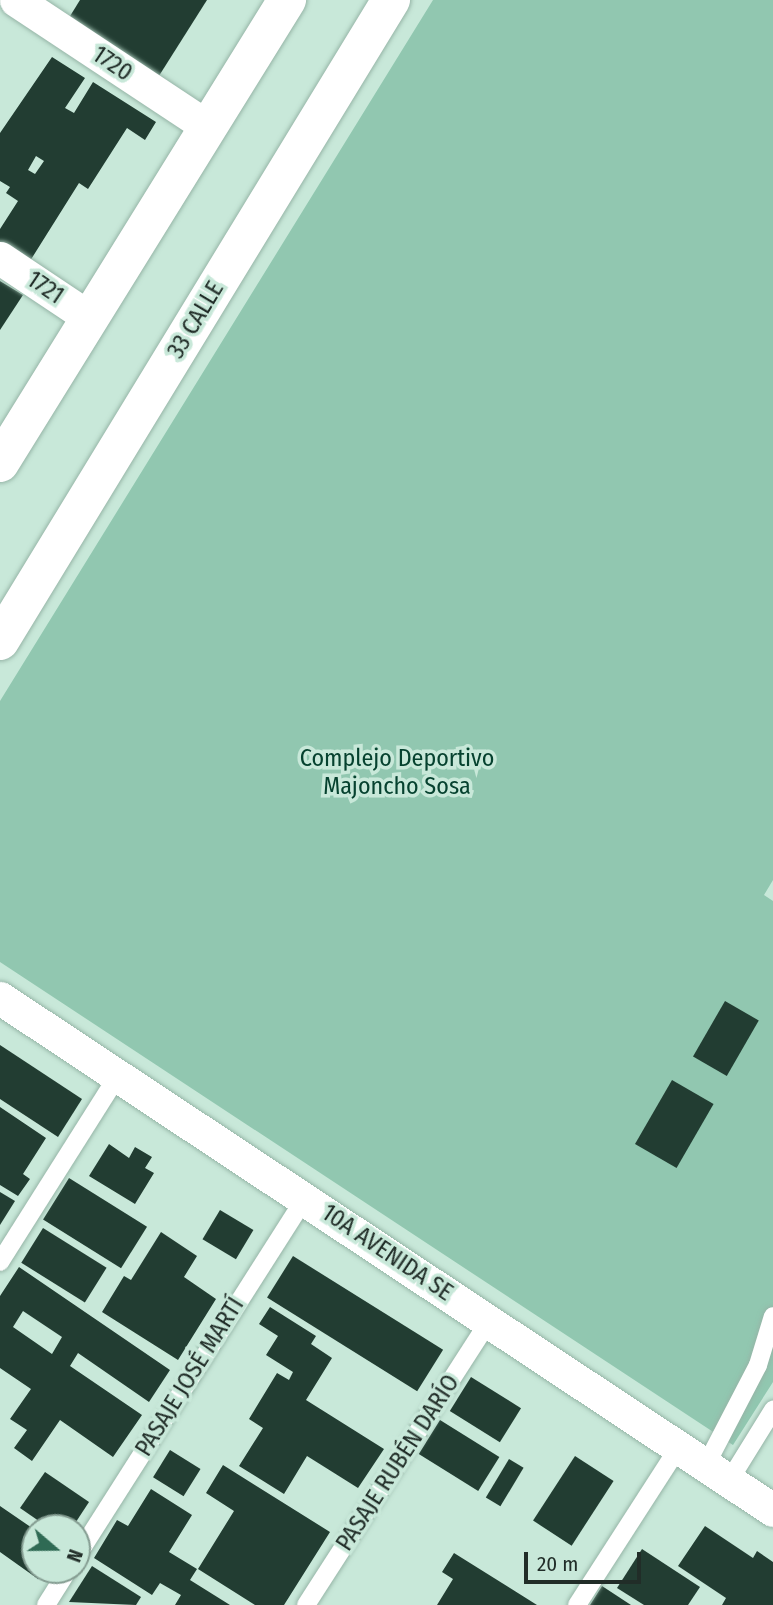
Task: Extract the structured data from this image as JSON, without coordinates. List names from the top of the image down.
{
  "streets": {
    "main road": ["33 CALLE"],
    "street": ["1720", "1721", "10A AVENIDA SE"],
    "lane": ["PASAJE JOSÉ MARTÍ", "PASAJE RUBÉN DARÍO"]
  },
  "crossings": [
    ["10A AVENIDA SE", "PASAJE JOSÉ MARTÍ"],
    ["10A AVENIDA SE", "PASAJE RUBÉN DARÍO"]
  ],
  "parks": ["Complejo Deportivo Majoncho Sosa"],
  "scale_bar": "20 m",
  "north": "right"
}
